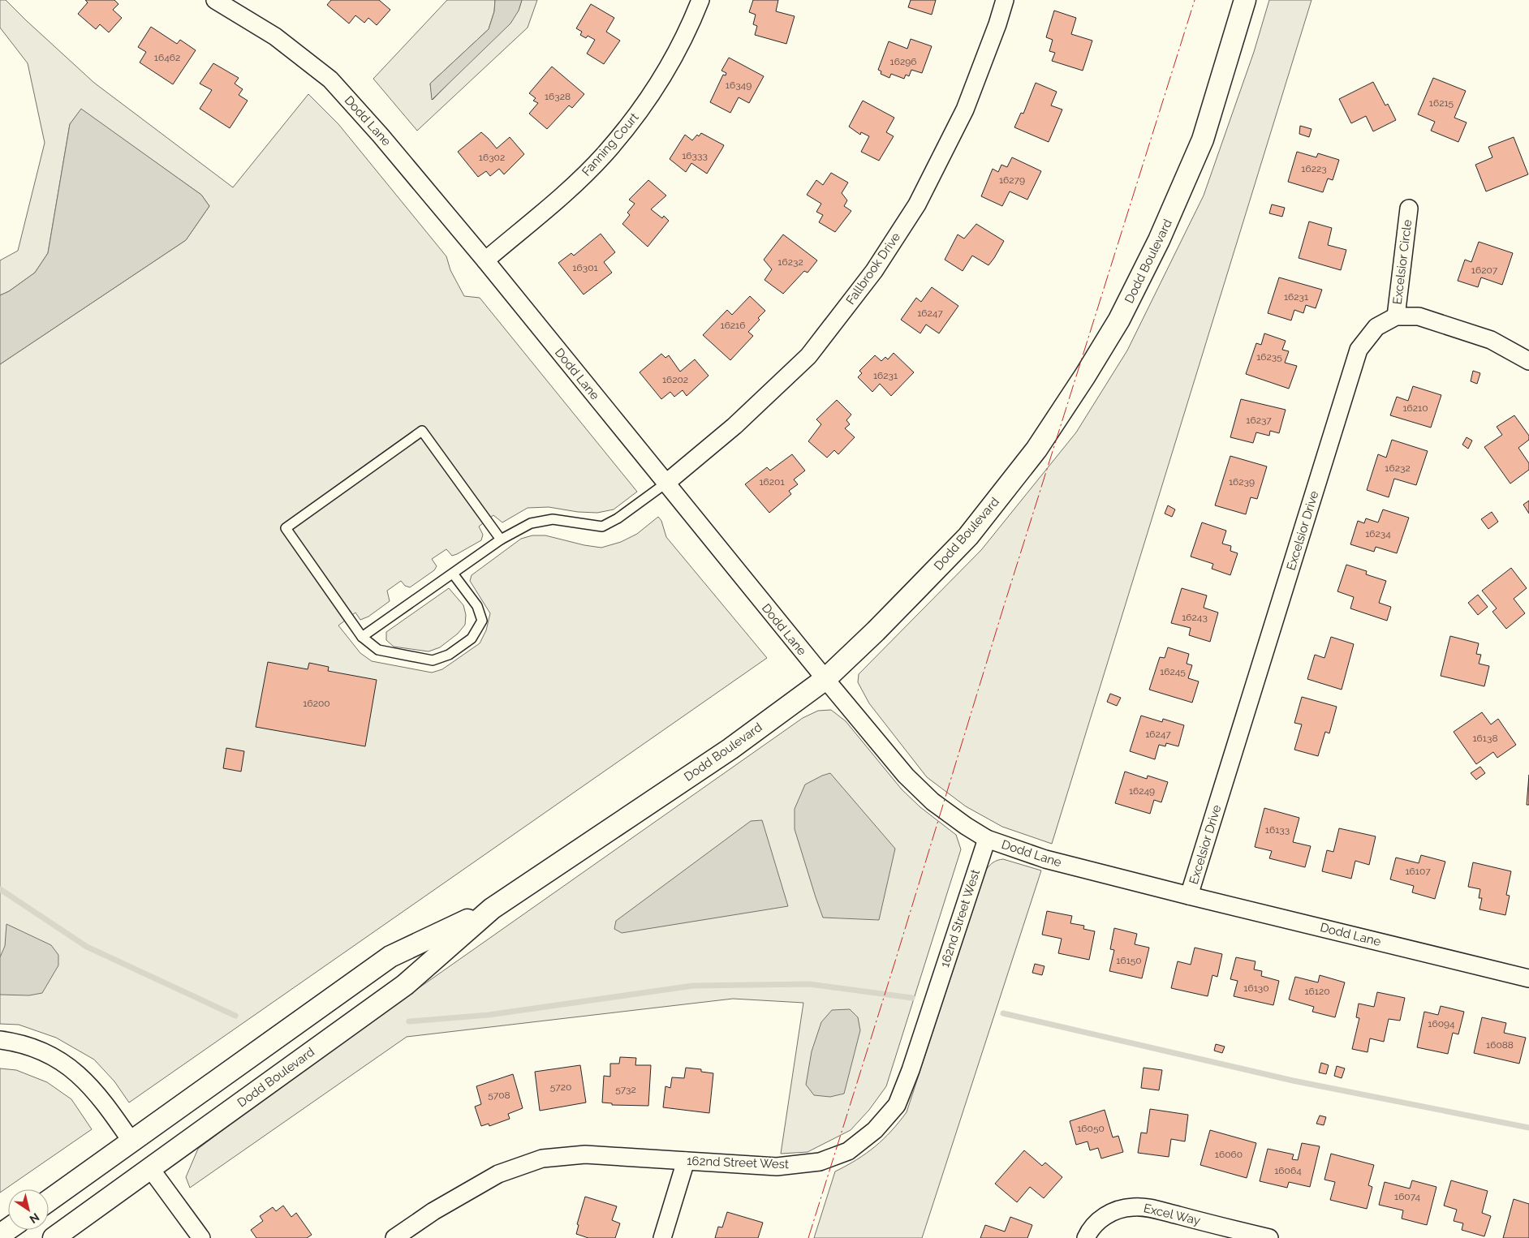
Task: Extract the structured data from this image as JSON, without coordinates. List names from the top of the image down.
{
  "streets": {
    "street": [
      "Dodd Lane",
      "Fanning Court",
      "Dodd Boulevard",
      "Excelsior Circle",
      "Fallbrook Drive",
      "Excelsior Drive",
      "162nd Street West",
      "Excel Way"
    ]
  },
  "crossings": [
    ["Dodd Lane", "Fanning Court"],
    ["Dodd Lane", "Dodd Boulevard"],
    ["Dodd Lane", "Fallbrook Drive"],
    ["Dodd Lane", "Excelsior Drive"],
    ["Dodd Lane", "162nd Street West"],
    ["Excelsior Circle", "Excelsior Drive"]
  ],
  "house_numbers": [
    "16462",
    "16296",
    "16349",
    "16328",
    "16215",
    "16333",
    "16302",
    "16223",
    "16279",
    "16232",
    "16301",
    "16207",
    "16231",
    "16247",
    "16216",
    "16235",
    "16231",
    "16202",
    "16210",
    "16237",
    "16232",
    "16201",
    "16239",
    "16234",
    "16243",
    "16245",
    "16200",
    "16247",
    "16138",
    "16249",
    "16133",
    "16107",
    "16150",
    "16130",
    "16120",
    "16094",
    "16088",
    "5720",
    "5732",
    "5708",
    "16050",
    "16060",
    "16064",
    "16074"
  ],
  "north": "bottom right"
}
